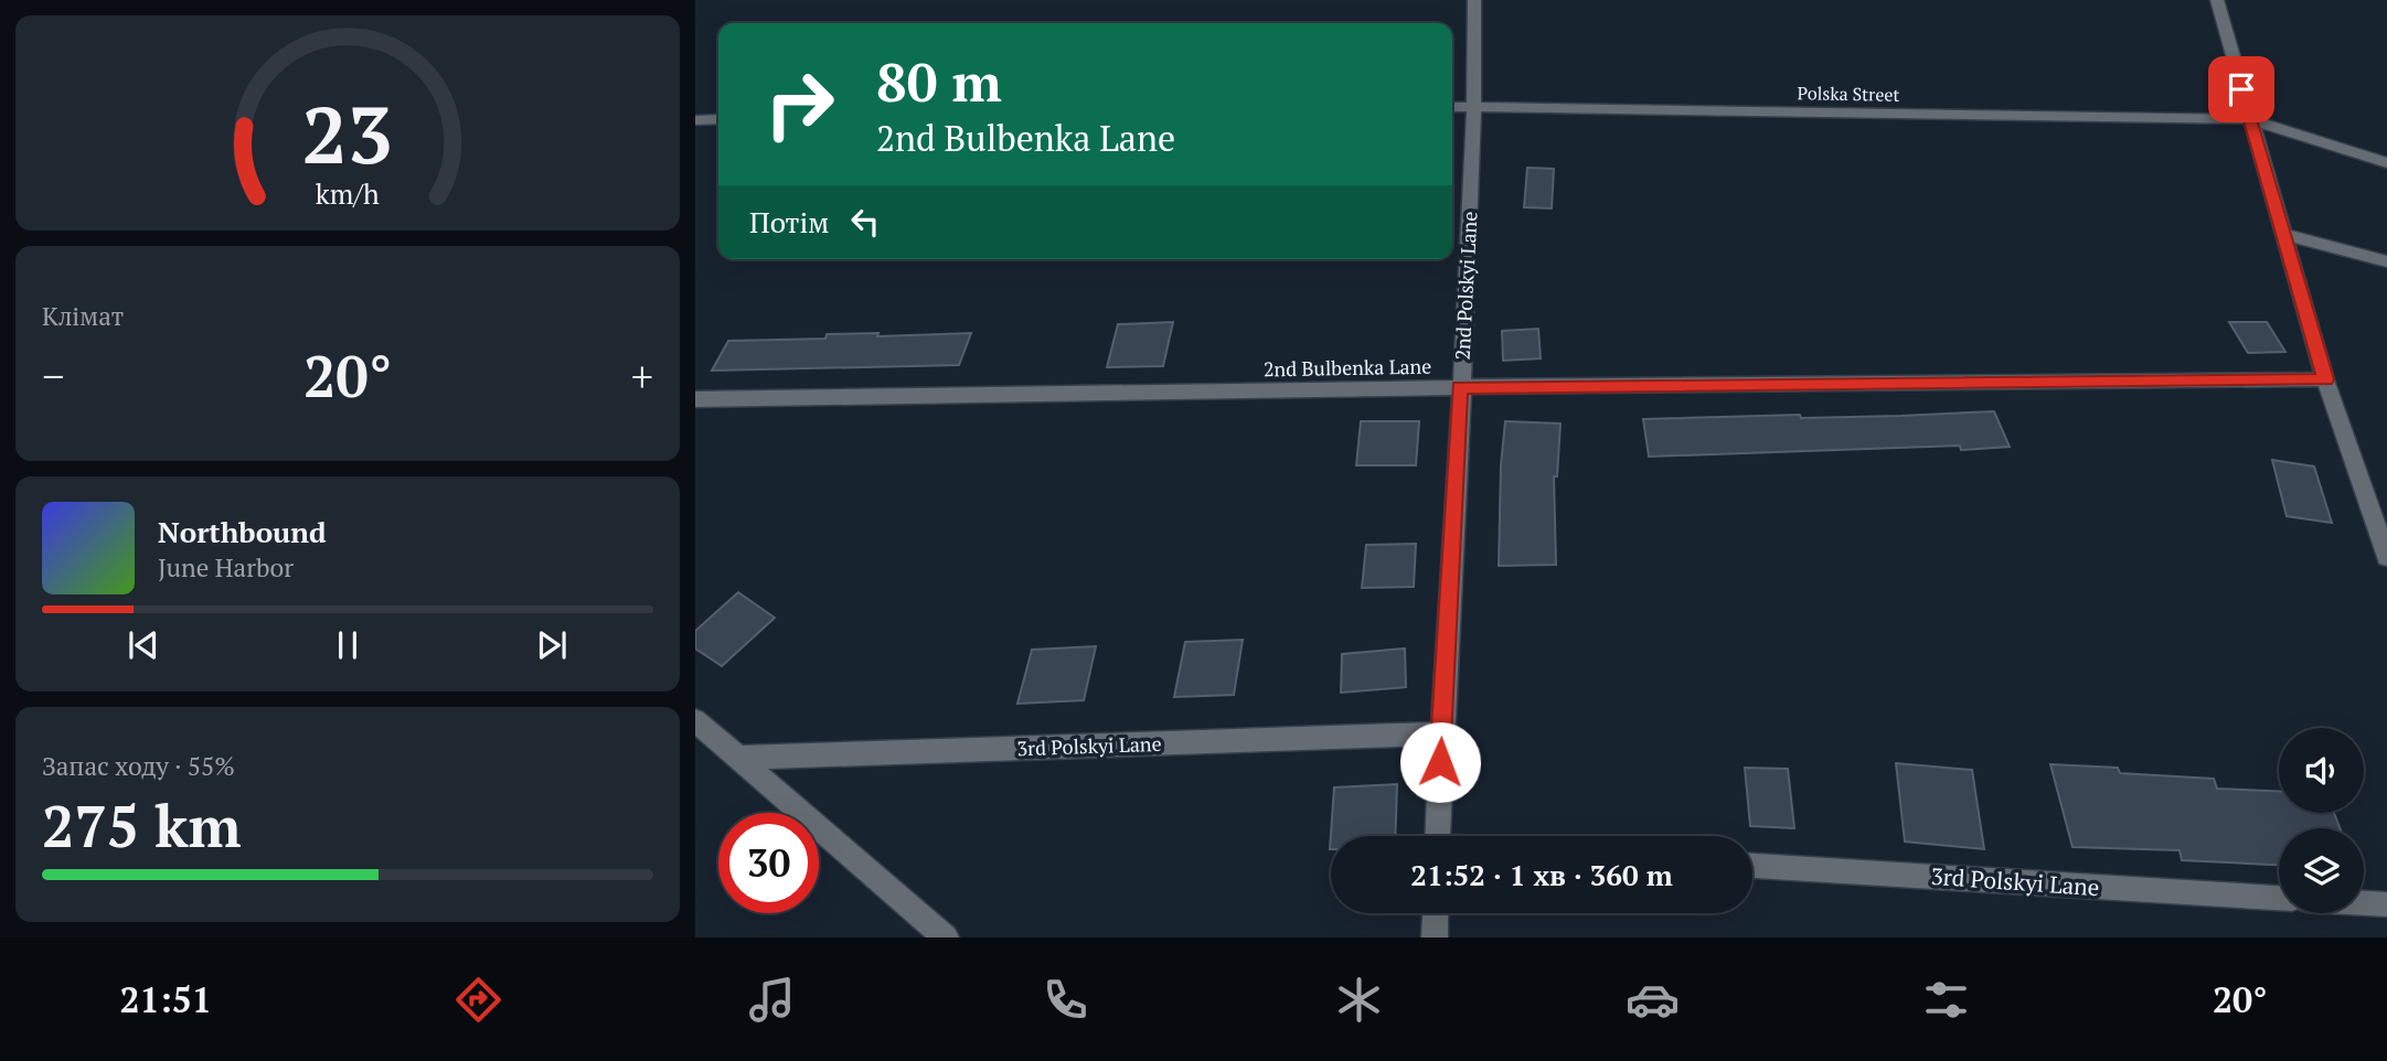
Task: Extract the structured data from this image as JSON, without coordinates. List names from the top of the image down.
{
  "streets": {
    "street": [
      "Polska Street",
      "2nd Polskyi Lane",
      "2nd Bulbenka Lane",
      "3rd Polskyi Lane"
    ]
  },
  "crossings": [
    ["Polska Street", "2nd Polskyi Lane"],
    ["2nd Polskyi Lane", "2nd Bulbenka Lane"],
    ["2nd Polskyi Lane", "3rd Polskyi Lane"]
  ],
  "page": {
    "turn": ["80 m", "2nd Bulbenka Lane"],
    "then": "Потім",
    "tile": [
      "Клімат",
      ["Запас ходу · 55%", "275 km"]
    ],
    "heat": ["−", "20°", "+"],
    "song": ["Northbound", "June Harbor"],
    "limit": "30",
    "trip": "21:52 · 1 хв · 360 m",
    "tabs": ["21:51", "20°"],
    "gauge": ["23", "km/h"]
  }
}
